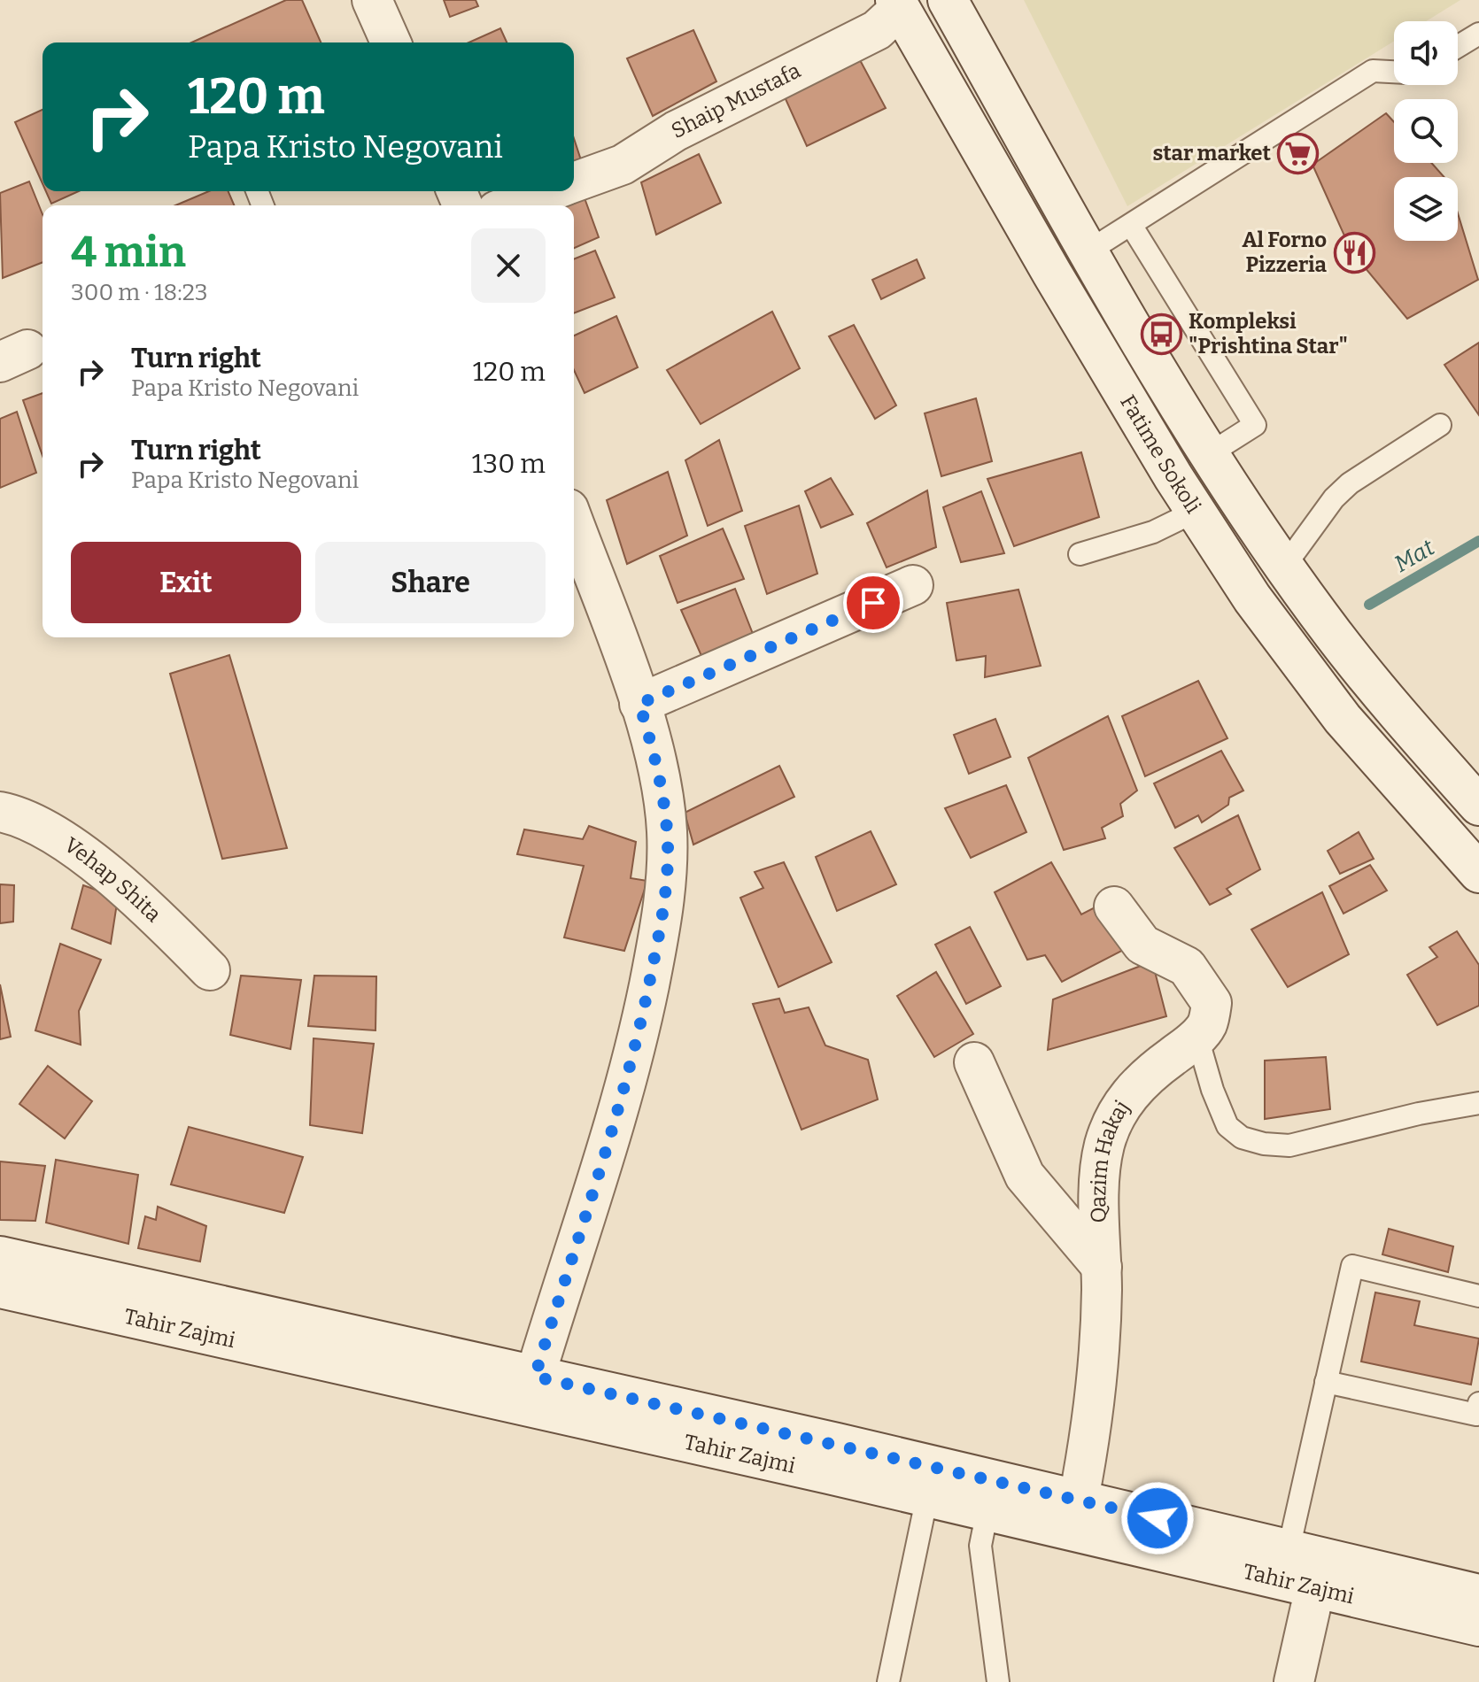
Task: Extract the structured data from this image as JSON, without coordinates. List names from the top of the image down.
{
  "streets": {
    "street": [
      "Shaip Mustafa",
      "Fatime Sokoli",
      "Vehap Shita",
      "Qazim Hakaj",
      "Tahir Zajmi"
    ]
  },
  "crossings": [
    ["Shaip Mustafa", "Fatime Sokoli"],
    ["Qazim Hakaj", "Tahir Zajmi"]
  ],
  "water": ["Mat"],
  "places": {
    "supermarket": ["star market"],
    "restaurant": ["Al Forno Pizzeria"],
    "bus stop": ["Kompleksi \"Prishtina Star\""]
  },
  "page": {
    "turn": ["120 m", "Papa Kristo Negovani"],
    "heading": ["4 min", "300 m · 18:23"],
    "list": [
      {
        "name": "Turn right",
        "note": "Papa Kristo Negovani",
        "value": "120 m"
      },
      {
        "name": "Turn right",
        "note": "Papa Kristo Negovani",
        "value": "130 m"
      }
    ],
    "buttons": ["Exit", "Share"]
  }
}
